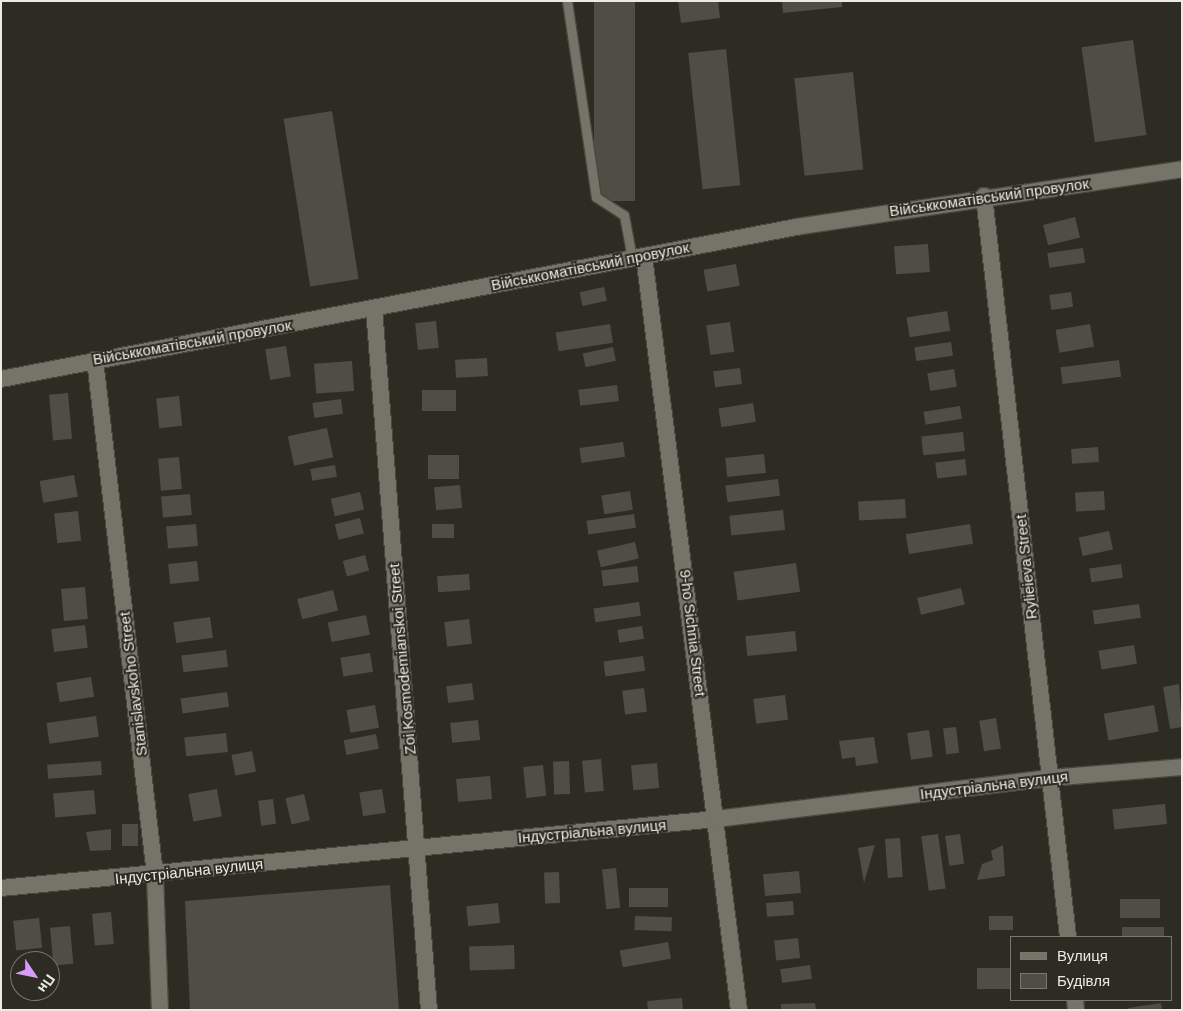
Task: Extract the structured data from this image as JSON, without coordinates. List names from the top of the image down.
{
  "streets": {
    "street": [
      "Військкоматівський провулок",
      "Rylieieva Street",
      "9-ho Sichnia Street",
      "Zoi Kosmodemianskoi Street",
      "Stanislavskoho Street",
      "Індустріальна вулиця"
    ]
  },
  "crossings": [
    ["Військкоматівський провулок", "Rylieieva Street"],
    ["Військкоматівський провулок", "9-ho Sichnia Street"],
    ["Військкоматівський провулок", "Zoi Kosmodemianskoi Street"],
    ["Військкоматівський провулок", "Stanislavskoho Street"],
    ["Rylieieva Street", "Індустріальна вулиця"],
    ["9-ho Sichnia Street", "Індустріальна вулиця"],
    ["Zoi Kosmodemianskoi Street", "Індустріальна вулиця"],
    ["Stanislavskoho Street", "Індустріальна вулиця"]
  ],
  "legend": ["Вулиця", "Будівля"],
  "north": "bottom right"
}
